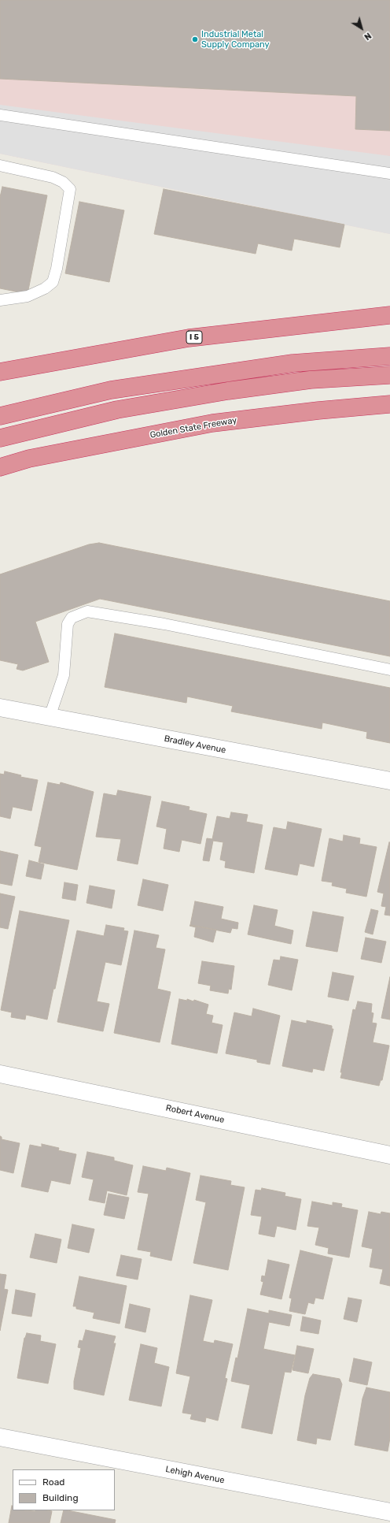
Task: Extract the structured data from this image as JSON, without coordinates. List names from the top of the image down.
{
  "streets": {
    "highway": ["I 5", "Golden State Freeway"],
    "street": ["Bradley Avenue", "Robert Avenue", "Lehigh Avenue"]
  },
  "places": ["Industrial Metal Supply Company"],
  "legend": ["Road", "Building"],
  "north": "bottom right"
}
